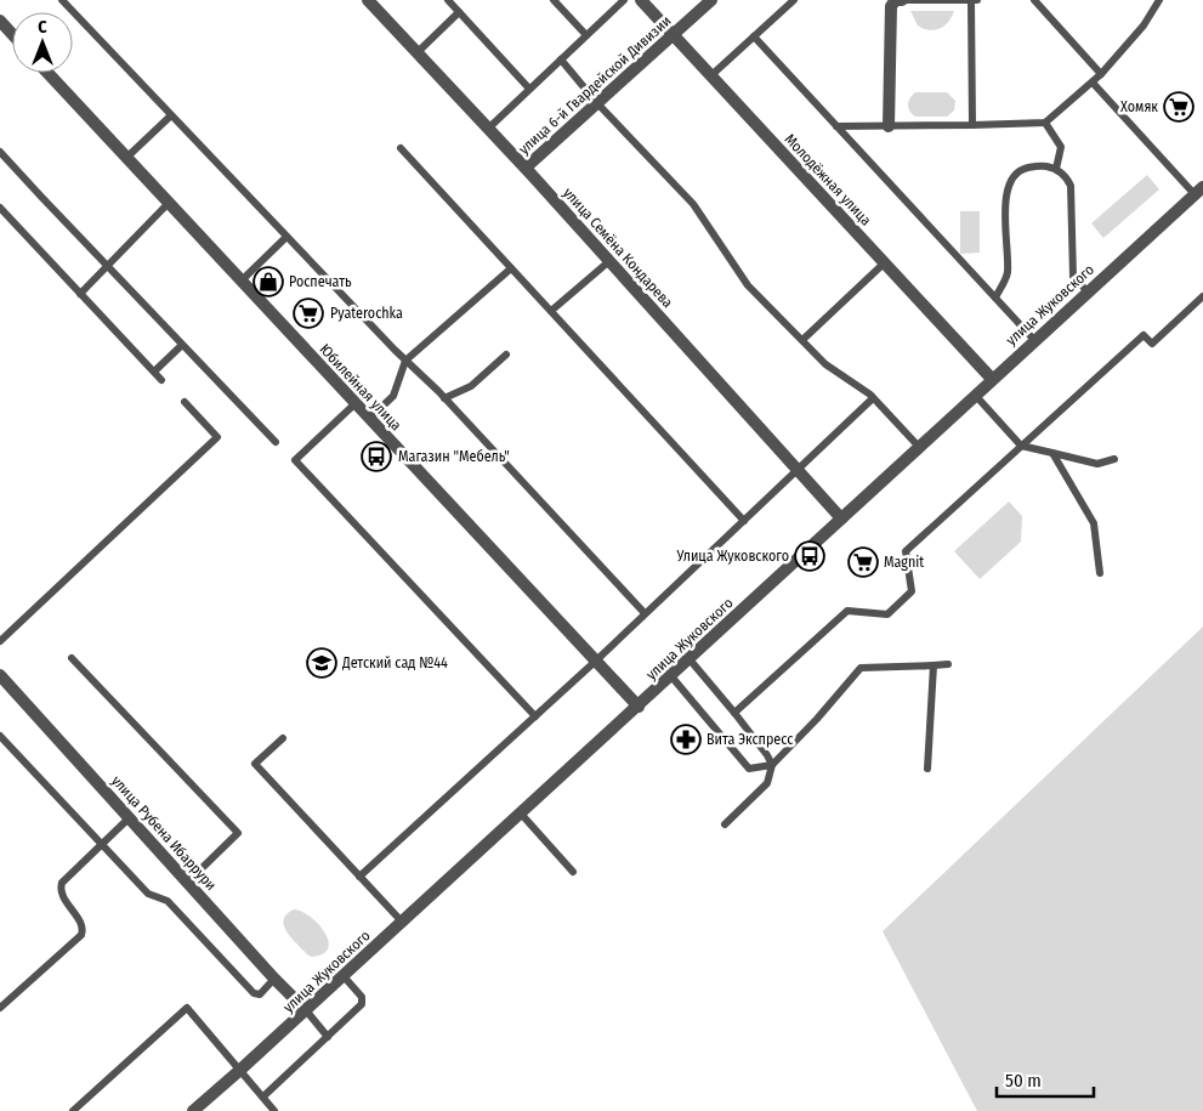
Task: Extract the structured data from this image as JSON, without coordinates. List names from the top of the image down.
{
  "streets": {
    "street": [
      "улица 6-й Гвардейской Дивизии",
      "Молодёжная улица",
      "улица Семёна Кондарева",
      "улица Жуковского",
      "Юбилейная улица",
      "улица Рубена Ибаррури"
    ]
  },
  "crossings": [
    ["улица 6-й Гвардейской Дивизии", "Молодёжная улица"],
    ["улица 6-й Гвардейской Дивизии", "улица Семёна Кондарева"],
    ["Молодёжная улица", "улица Жуковского"],
    ["улица Семёна Кондарева", "улица Жуковского"],
    ["улица Жуковского", "Юбилейная улица"],
    ["улица Жуковского", "улица Рубена Ибаррури"]
  ],
  "places": {
    "supermarket": ["Хомяк", "Pyaterochka", "Magnit"],
    "shop": ["Роспечать"],
    "bus stop": ["Магазин \"Мебель\"", "Улица Жуковского"],
    "school or university": ["Детский сад №44"],
    "pharmacy": ["Вита Экспресс"]
  },
  "scale_bar": "50 m",
  "north": "top"
}
